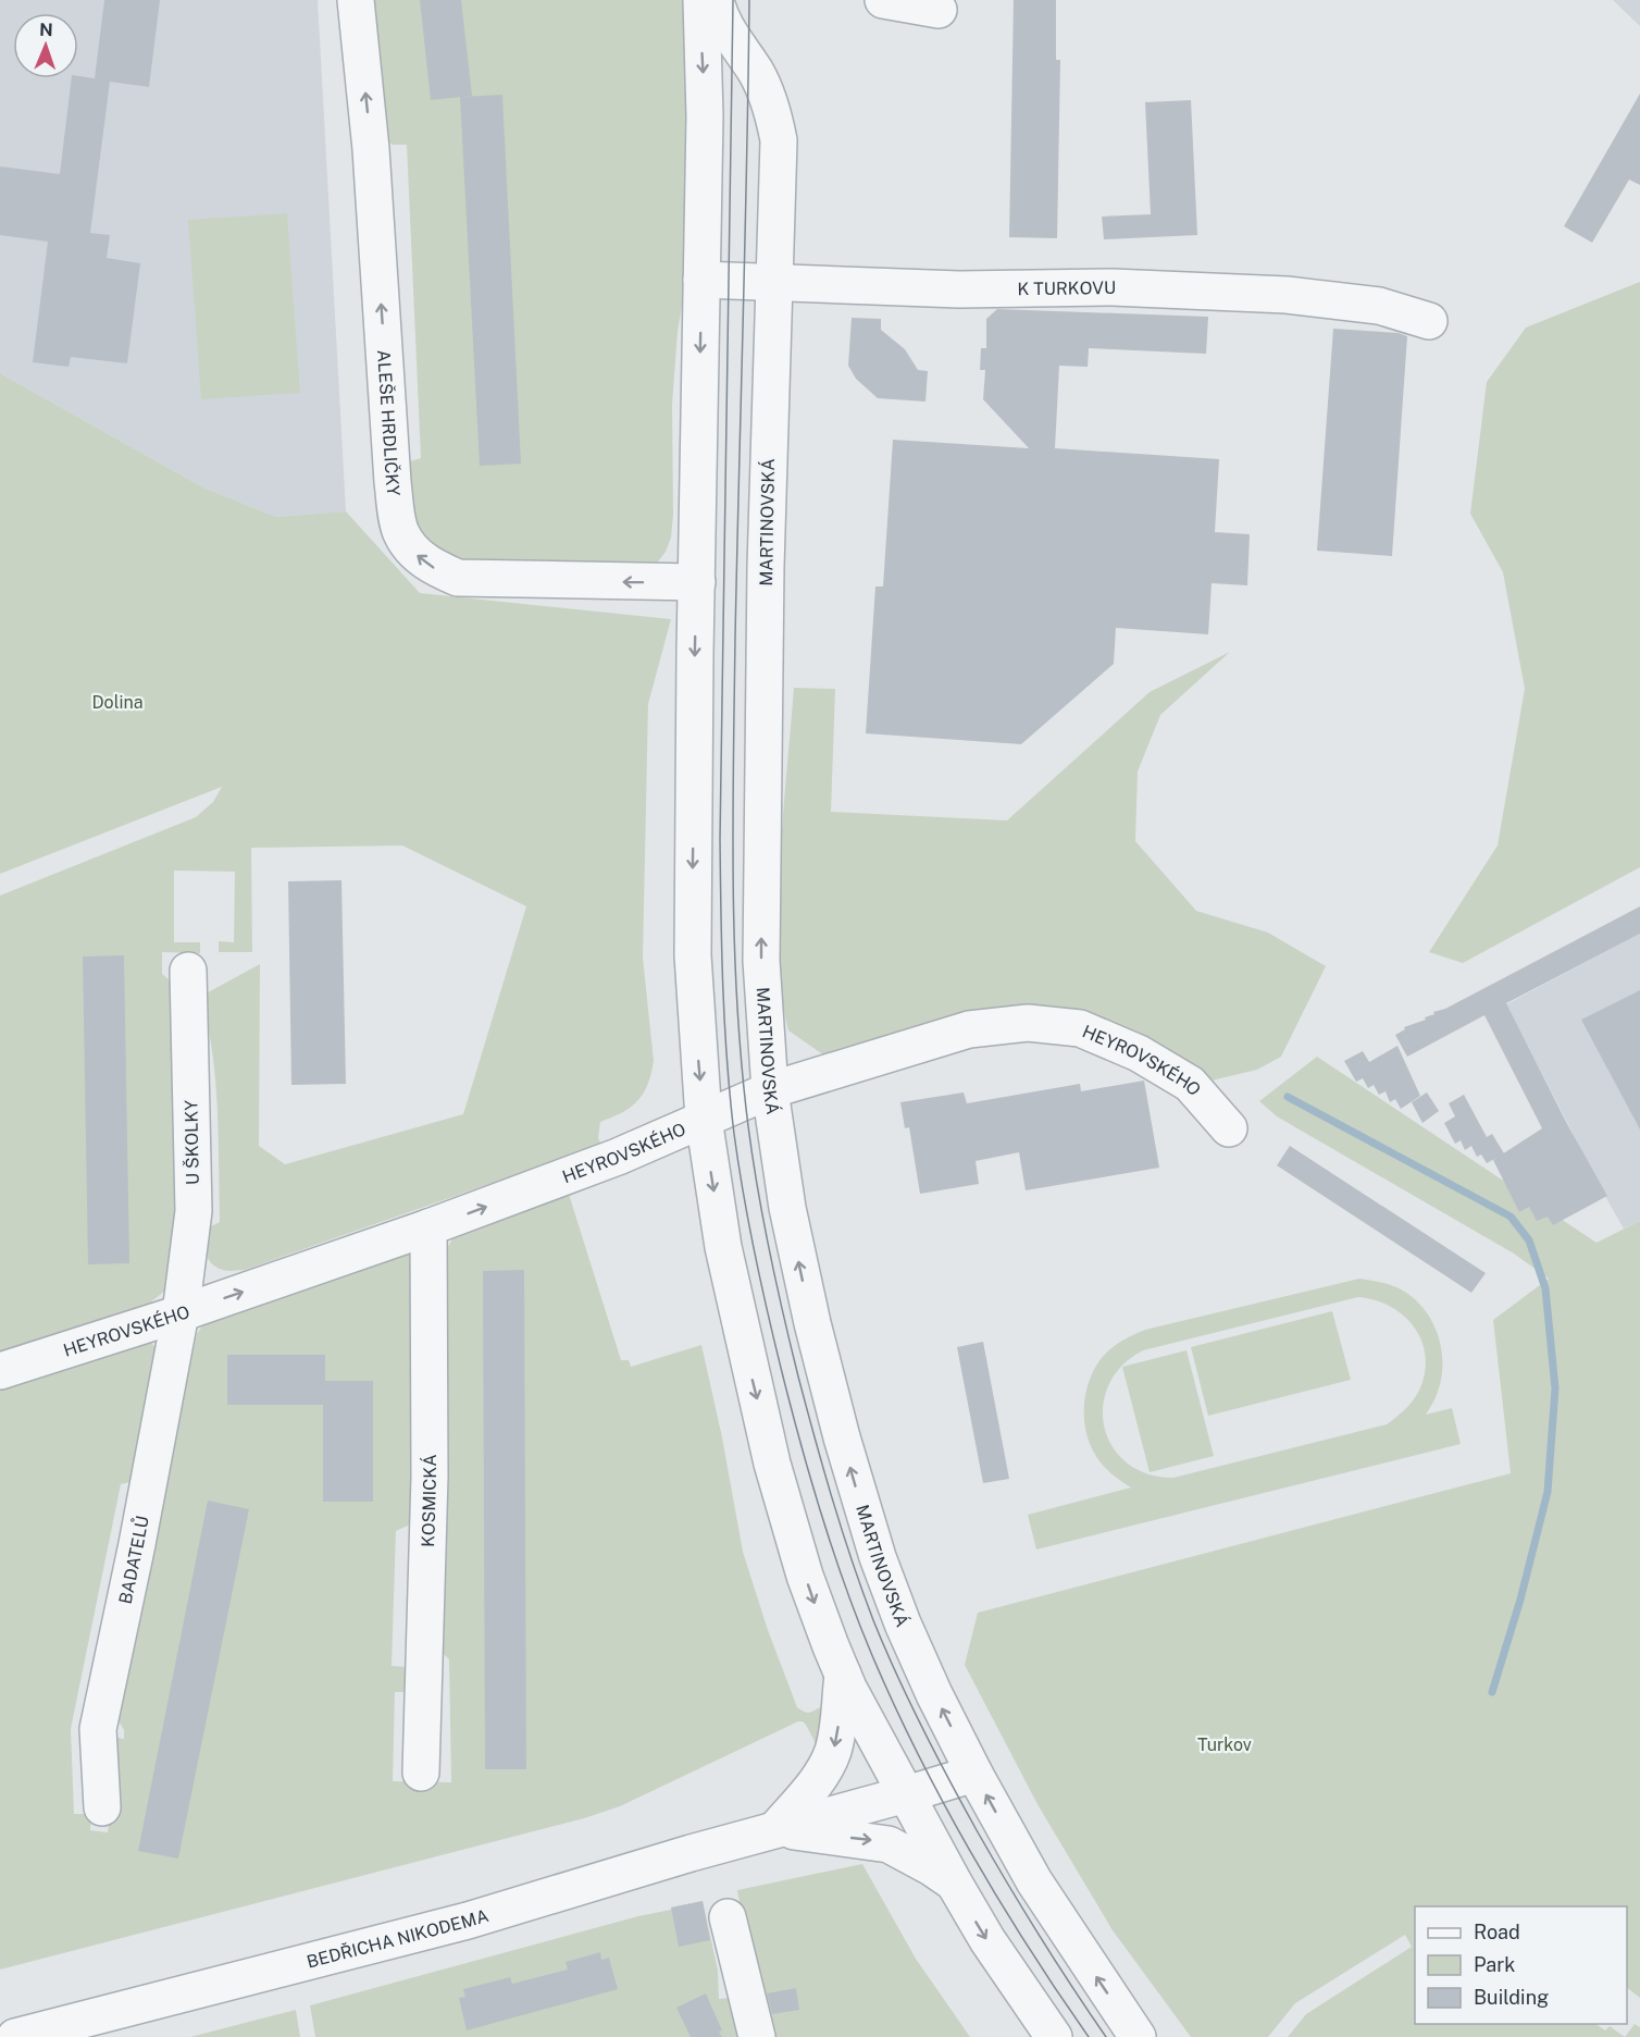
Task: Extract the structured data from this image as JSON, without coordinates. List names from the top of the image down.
{
  "streets": {
    "street": [
      "K TURKOVU",
      "ALEŠE HRDLIČKY",
      "MARTINOVSKÁ",
      "HEYROVSKÉHO",
      "U ŠKOLKY",
      "KOSMICKÁ",
      "BADATELŮ",
      "BEDŘICHA NIKODEMA"
    ]
  },
  "crossings": [
    ["K TURKOVU", "MARTINOVSKÁ"],
    ["MARTINOVSKÁ", "HEYROVSKÉHO"],
    ["MARTINOVSKÁ", "BEDŘICHA NIKODEMA"],
    ["HEYROVSKÉHO", "U ŠKOLKY"],
    ["HEYROVSKÉHO", "KOSMICKÁ"],
    ["HEYROVSKÉHO", "BADATELŮ"],
    ["U ŠKOLKY", "BADATELŮ"]
  ],
  "one_way": ["HEYROVSKÉHO"],
  "parks": ["Dolina", "Turkov"],
  "legend": ["Road", "Park", "Building"],
  "north": "top"
}
